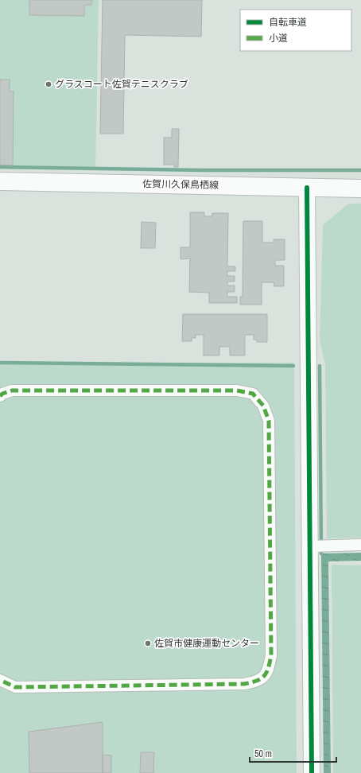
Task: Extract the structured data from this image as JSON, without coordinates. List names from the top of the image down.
{
  "streets": {
    "main road": ["佐賀川久保鳥栖線"]
  },
  "places": ["グラスコート佐賀テニスクラブ", "佐賀市健康運動センター"],
  "legend": ["自転車道", "小道"],
  "scale_bar": "50 m"
}
